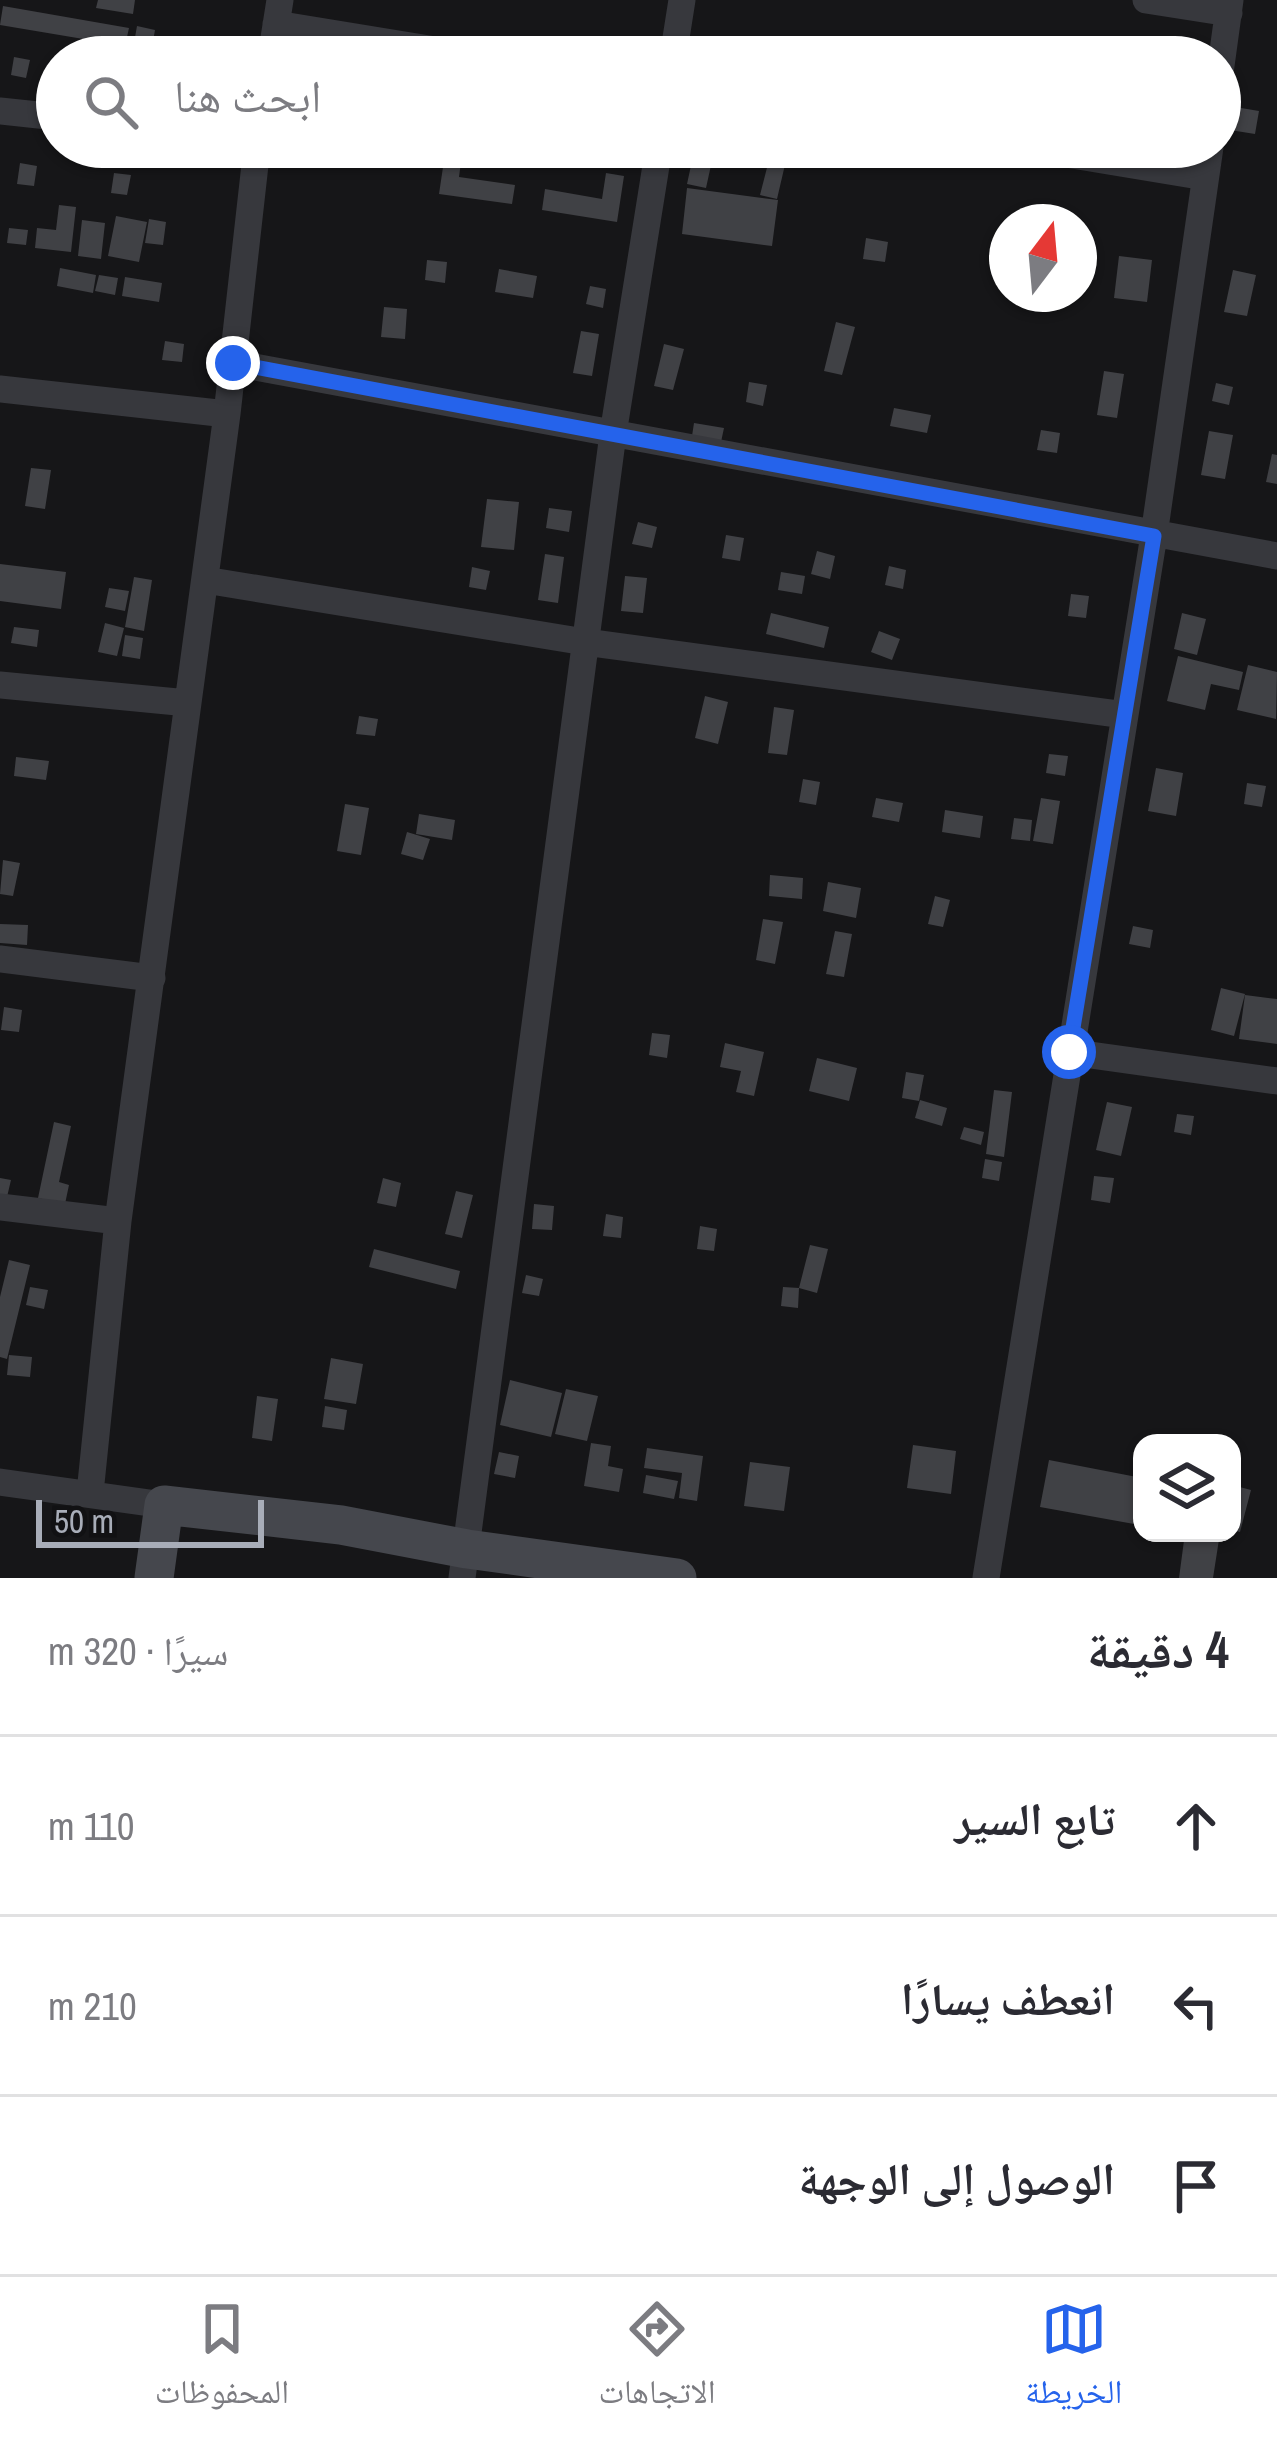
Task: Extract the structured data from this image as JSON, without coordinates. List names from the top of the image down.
{
  "scale_bar": "50 m",
  "north": "top",
  "page": {
    "search": "ابحث هنا",
    "scale": "50 m",
    "heading": ["4 دقيقة", "سيرًا · 320 m"],
    "list": [
      ["تابع السير", "110 m"],
      ["انعطف يسارًا", "210 m"],
      "الوصول إلى الوجهة"
    ],
    "nav": ["الخريطة", "الاتجاهات", "المحفوظات"]
  }
}
